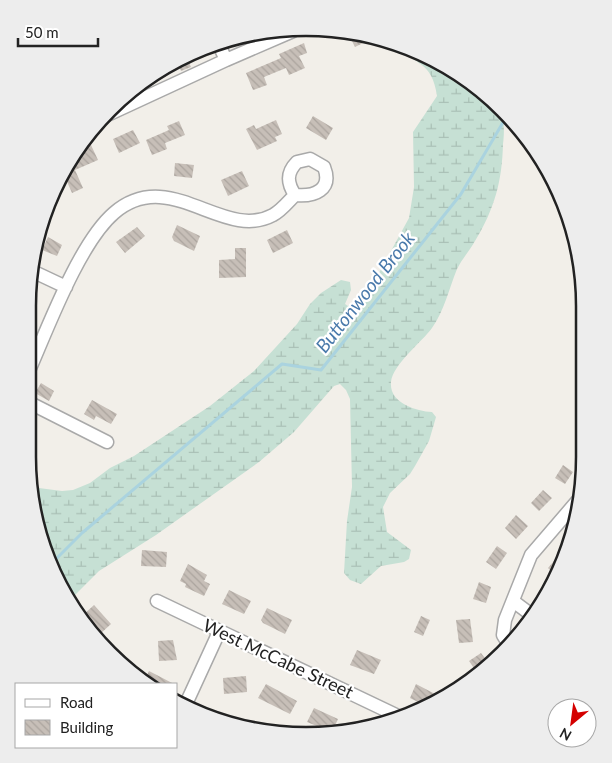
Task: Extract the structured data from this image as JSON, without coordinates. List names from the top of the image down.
{
  "streets": {
    "street": ["West McCabe Street"]
  },
  "water": ["Buttonwood Brook"],
  "legend": ["Road", "Building"],
  "scale_bar": "50 m",
  "north": "bottom left"
}
